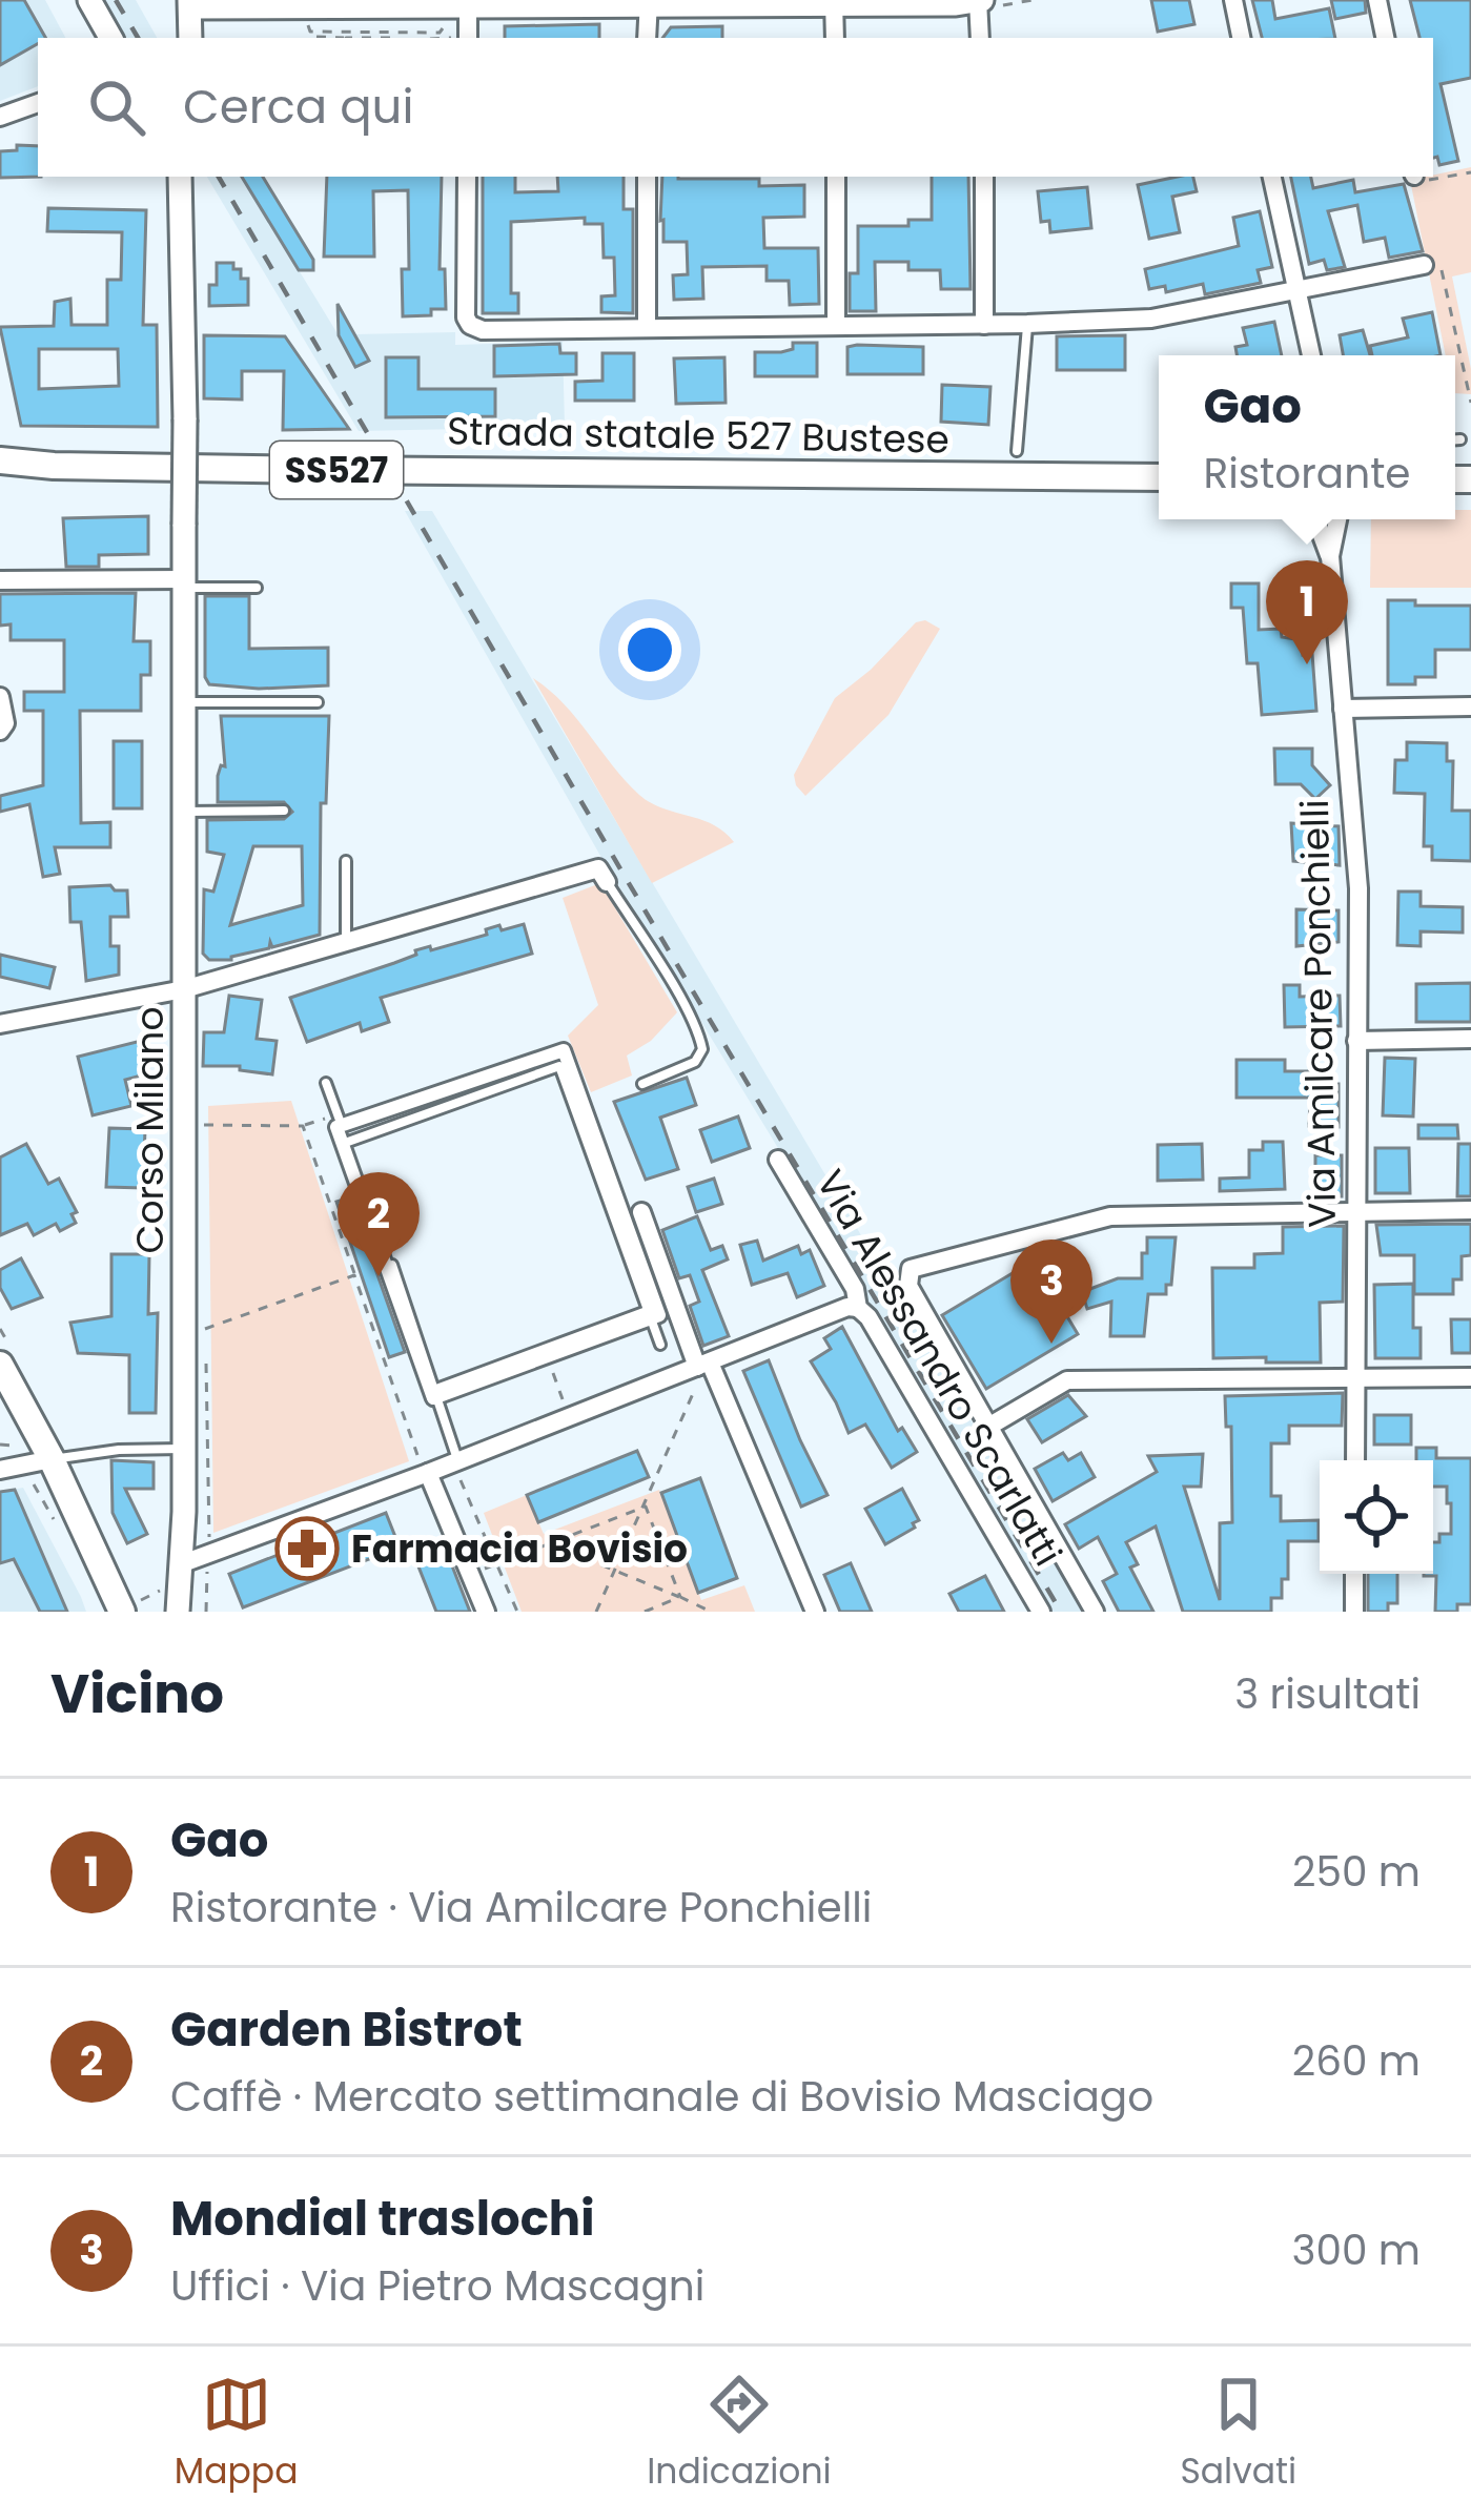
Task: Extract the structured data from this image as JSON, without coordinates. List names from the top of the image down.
{
  "streets": {
    "main road": ["Strada statale 527 Bustese", "SS527"],
    "street": ["Via Amilcare Ponchielli", "Corso Milano", "Via Alessandro Scarlatti"]
  },
  "places": {
    "pharmacy": ["Farmacia Bovisio"]
  },
  "page": {
    "search": "Cerca qui",
    "popup": ["Gao", "Ristorante"],
    "pins": ["1", "2", "3"],
    "heading": ["Vicino", "3 risultati"],
    "list": [
      {
        "mark": "1",
        "name": "Gao",
        "note": "Ristorante · Via Amilcare Ponchielli",
        "value": "250 m"
      },
      {
        "mark": "2",
        "name": "Garden Bistrot",
        "note": "Caffè · Mercato settimanale di Bovisio Masciago",
        "value": "260 m"
      },
      {
        "mark": "3",
        "name": "Mondial traslochi",
        "note": "Uffici · Via Pietro Mascagni",
        "value": "300 m"
      }
    ],
    "nav": ["Mappa", "Indicazioni", "Salvati"]
  }
}
